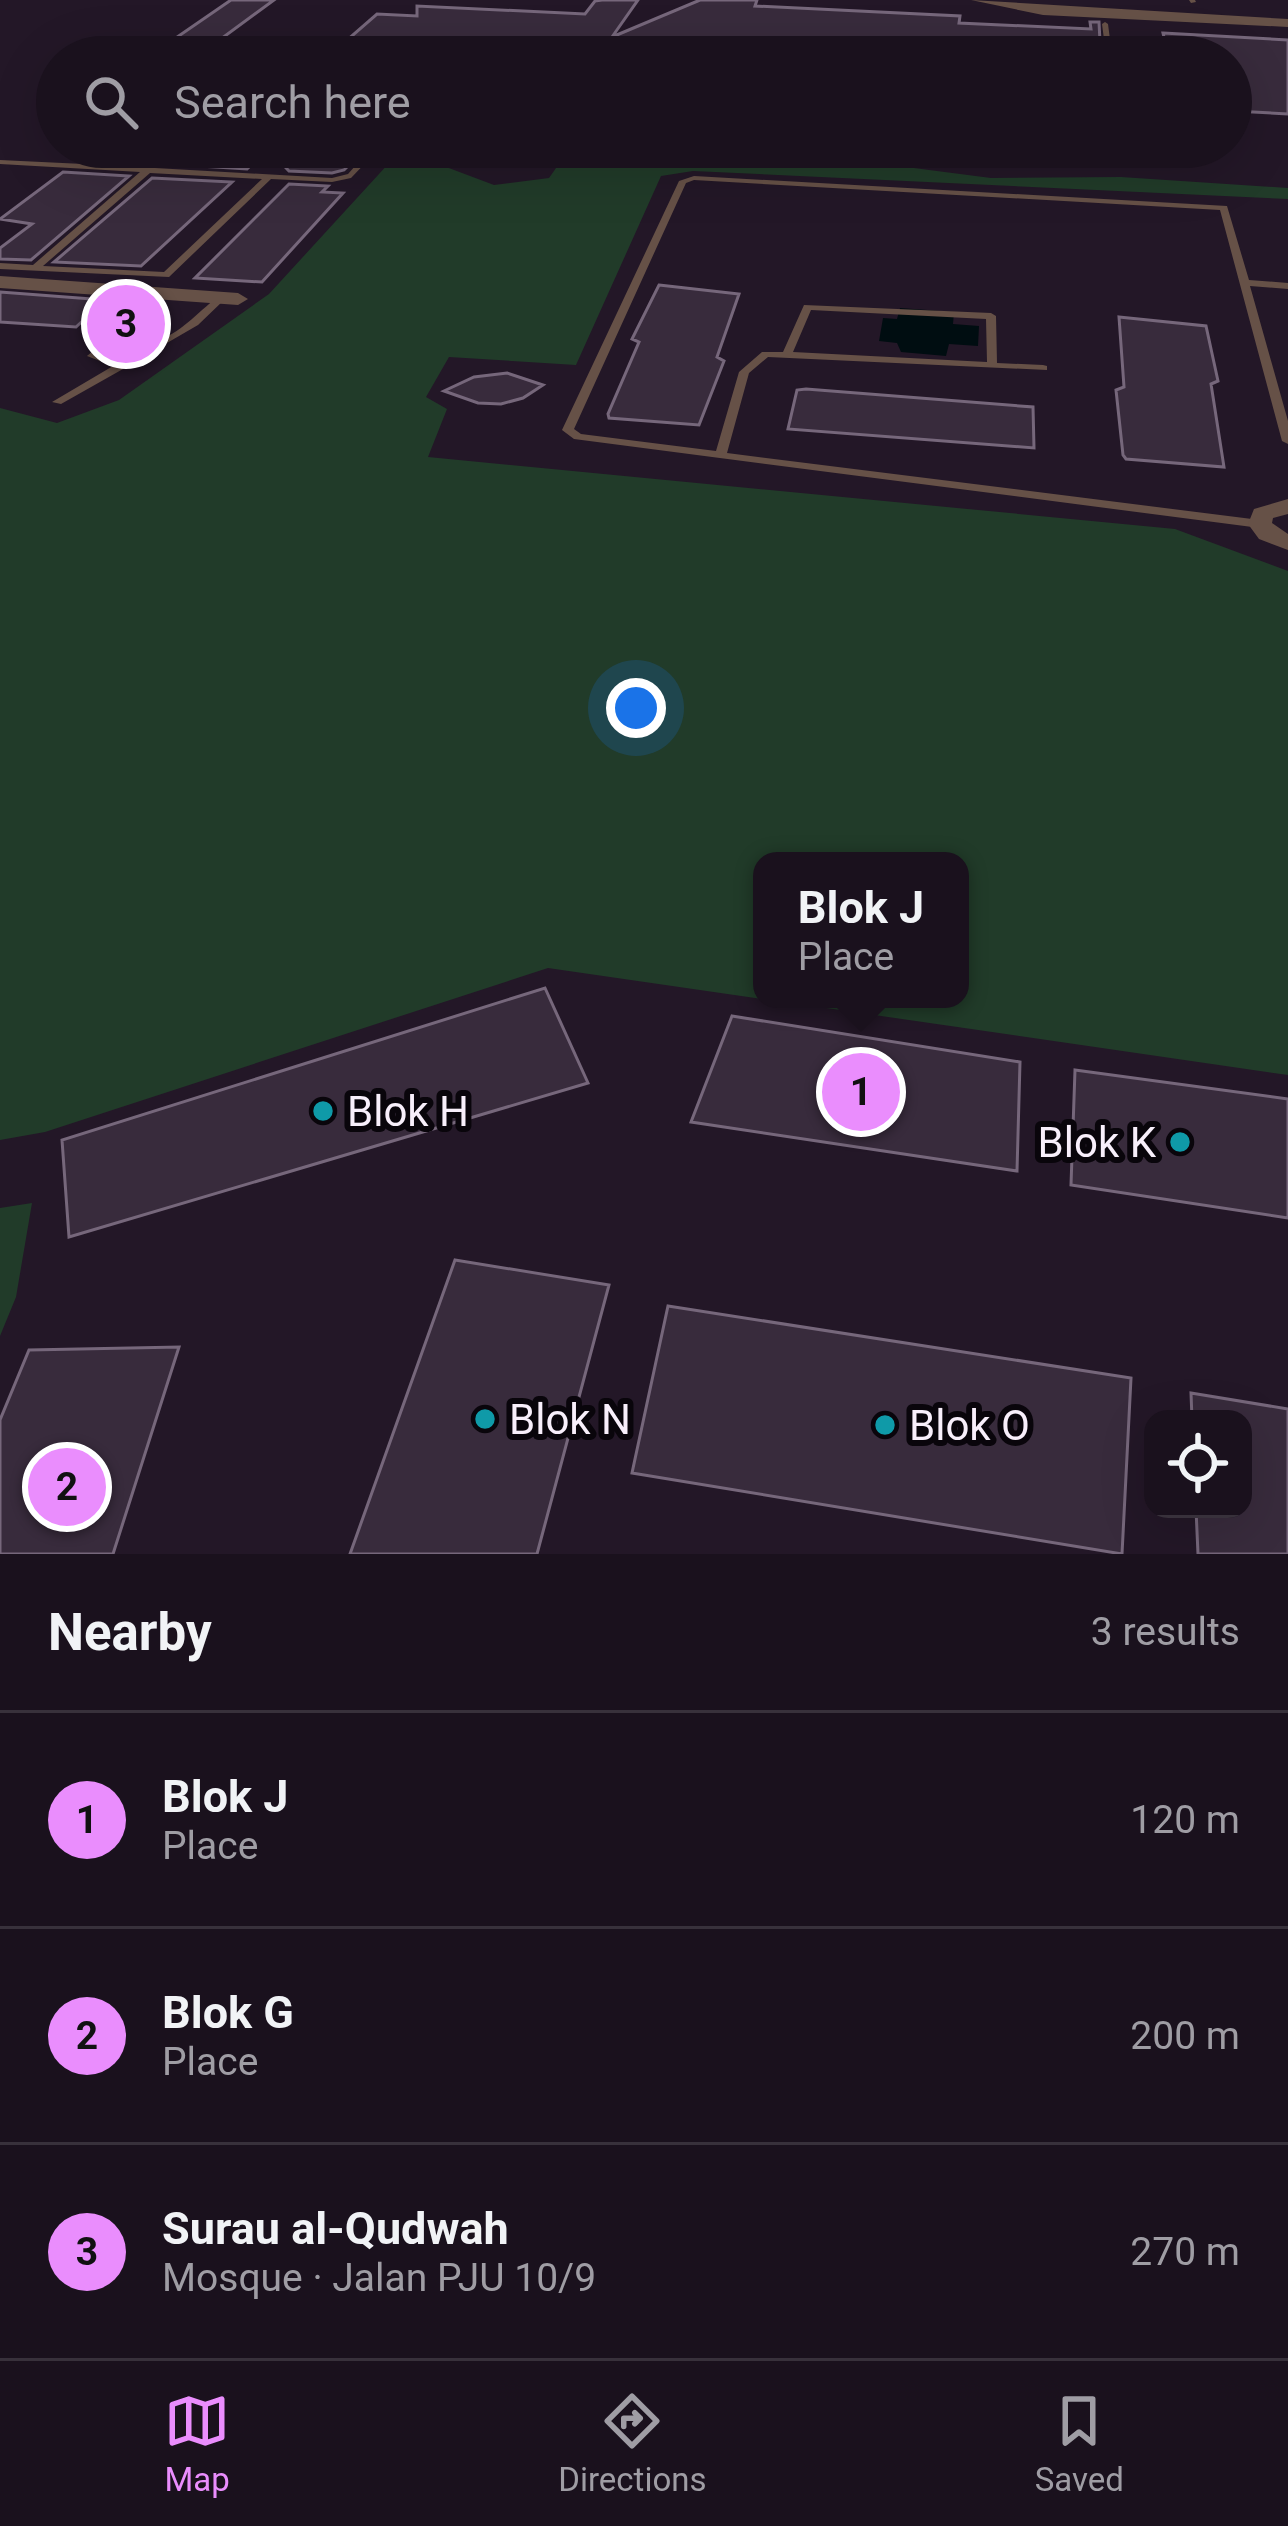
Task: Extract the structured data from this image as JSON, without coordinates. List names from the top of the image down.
{
  "places": [
    "Blok H",
    "Blok K",
    "Blok N",
    "Blok O"
  ],
  "page": {
    "search": "Search here",
    "pins": ["3", "1", "2"],
    "popup": ["Blok J", "Place"],
    "heading": ["Nearby", "3 results"],
    "list": [
      {
        "mark": "1",
        "name": "Blok J",
        "note": "Place",
        "value": "120 m"
      },
      {
        "mark": "2",
        "name": "Blok G",
        "note": "Place",
        "value": "200 m"
      },
      {
        "mark": "3",
        "name": "Surau al-Qudwah",
        "note": "Mosque · Jalan PJU 10/9",
        "value": "270 m"
      }
    ],
    "nav": ["Map", "Directions", "Saved"]
  }
}
